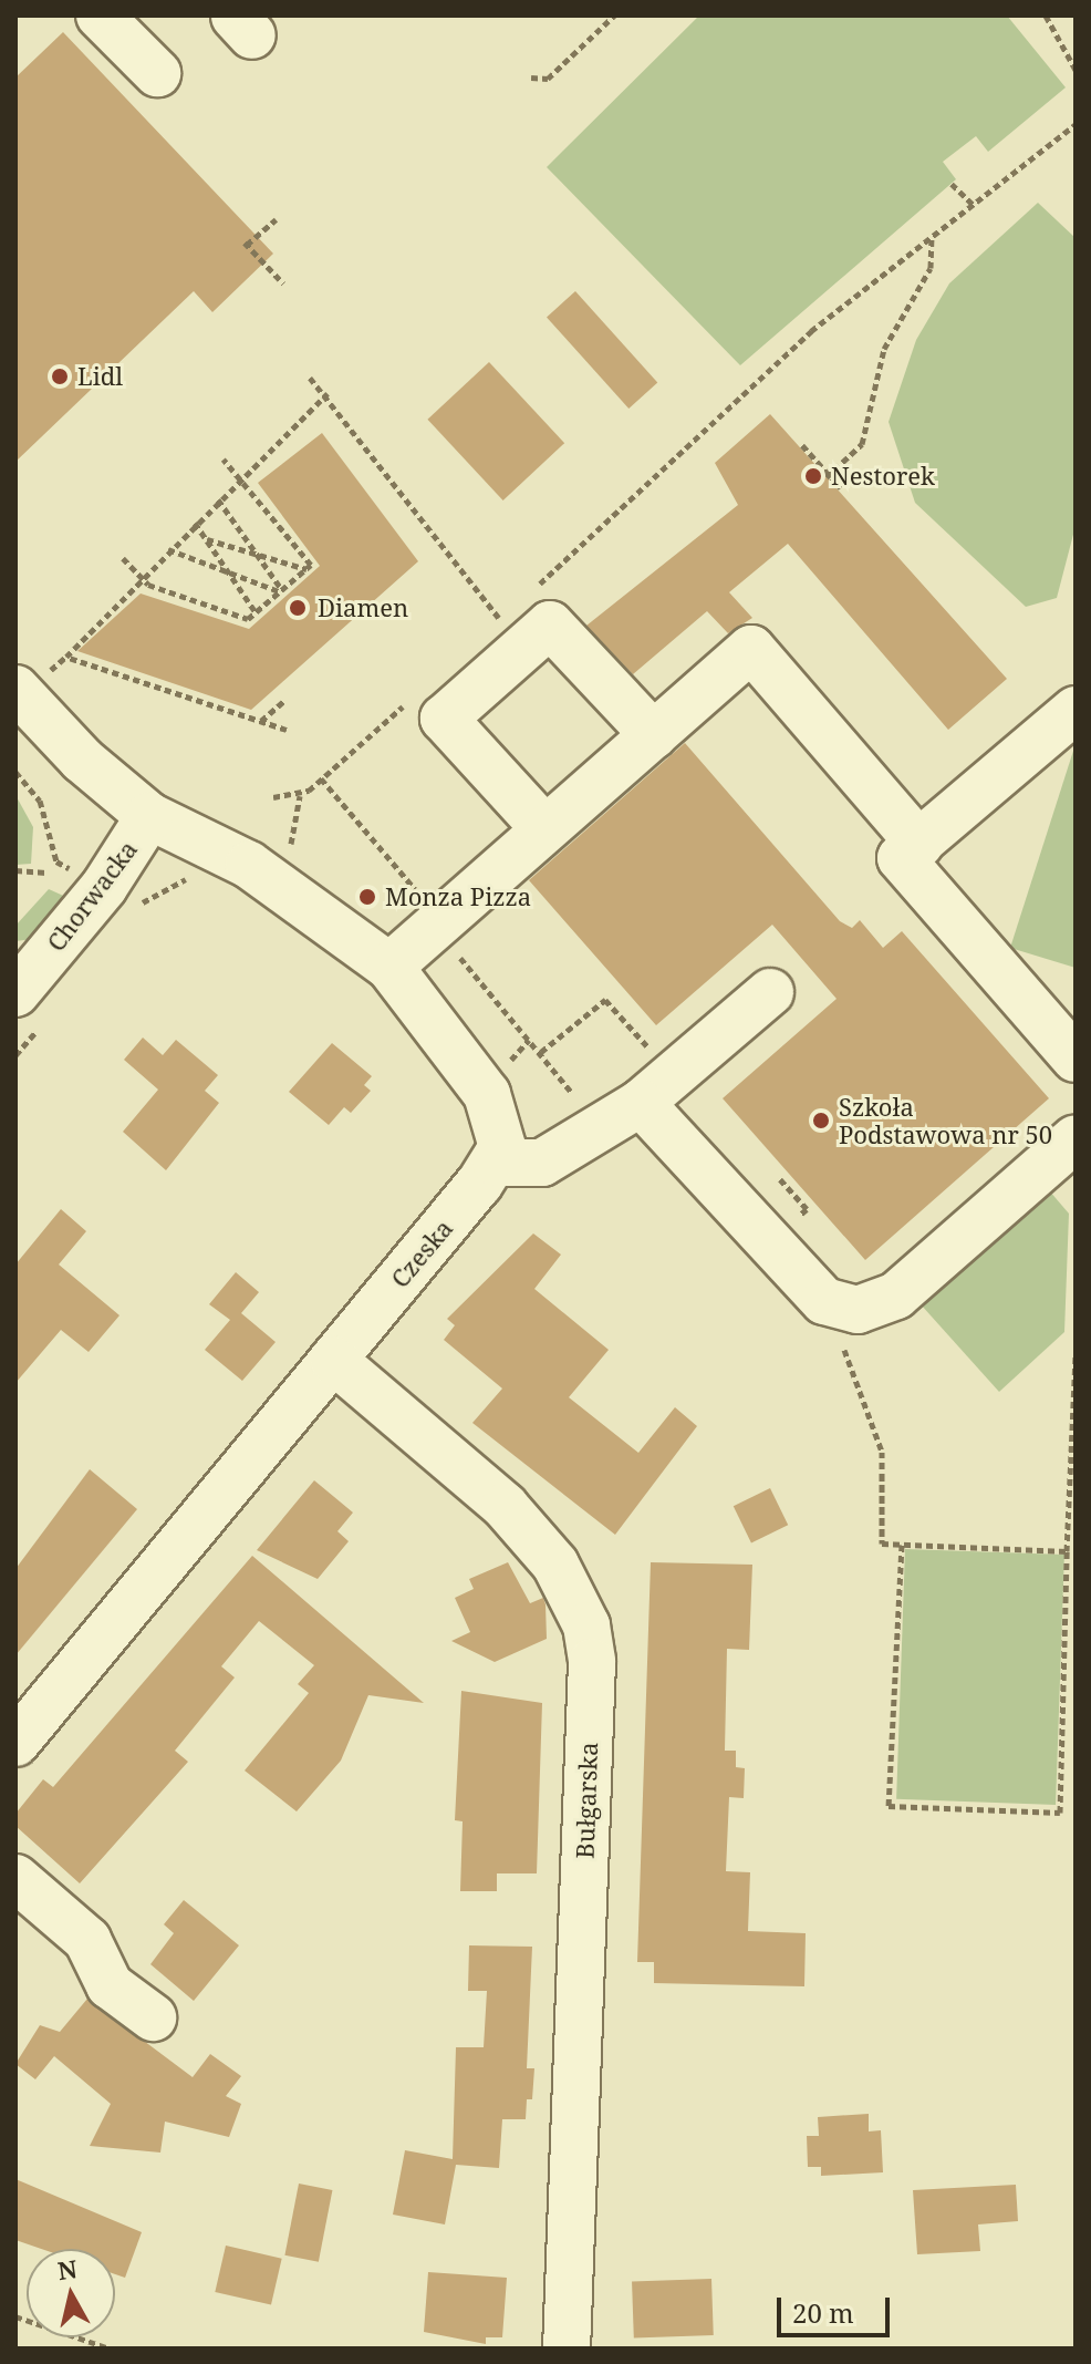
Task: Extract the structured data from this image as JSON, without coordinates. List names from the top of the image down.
{
  "streets": {
    "street": ["Chorwacka", "Czeska", "Bułgarska"]
  },
  "crossings": [
    ["Czeska", "Bułgarska"]
  ],
  "places": [
    "Lidl",
    "Nestorek",
    "Diamen",
    "Monza Pizza",
    "Szkoła Podstawowa nr 50"
  ],
  "scale_bar": "20 m",
  "north": "top"
}
